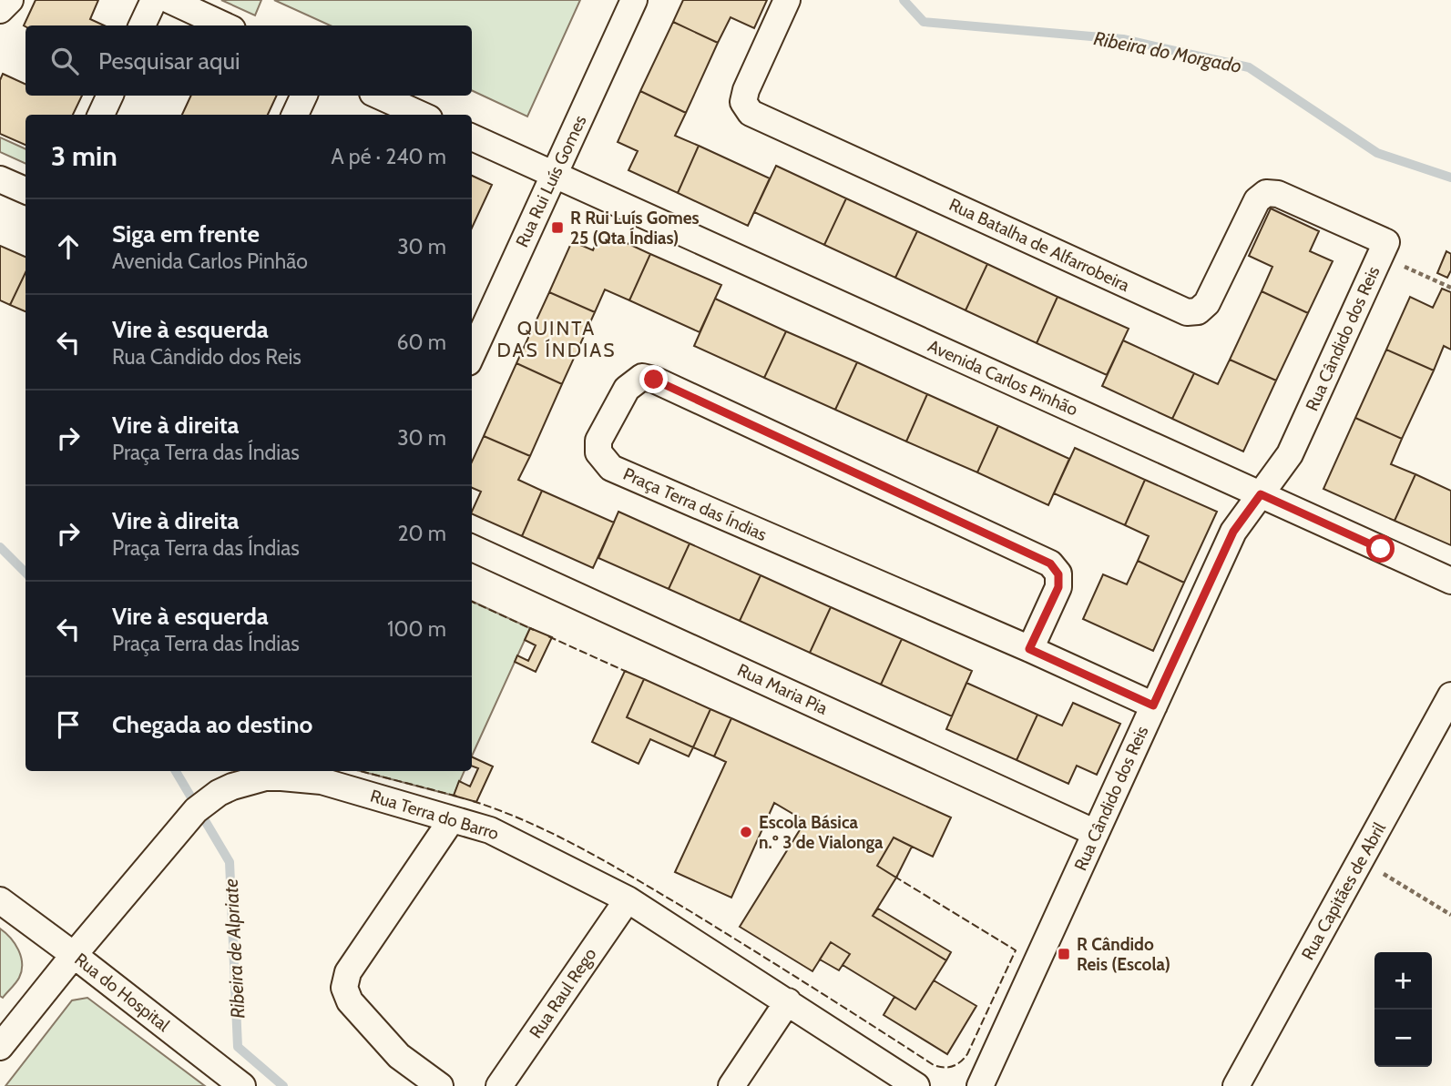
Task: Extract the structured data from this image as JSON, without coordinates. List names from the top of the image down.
{
  "streets": {
    "street": [
      "Rua Rui Luís Gomes",
      "Rua Batalha de Alfarrobeira",
      "Rua Cândido dos Reis",
      "Avenida Carlos Pinhão",
      "Praça Terra das Índias",
      "Rua Maria Pia",
      "Rua Terra do Barro",
      "Rua Capitães de Abril",
      "Rua do Hospital",
      "Rua Raul Rego"
    ]
  },
  "crossings": [
    ["Rua Rui Luís Gomes", "Avenida Carlos Pinhão"],
    ["Rua Batalha de Alfarrobeira", "Rua Cândido dos Reis"],
    ["Rua Cândido dos Reis", "Avenida Carlos Pinhão"],
    ["Rua Cândido dos Reis", "Praça Terra das Índias"],
    ["Rua Cândido dos Reis", "Rua Maria Pia"],
    ["Rua Terra do Barro", "Rua do Hospital"],
    ["Rua Terra do Barro", "Rua Raul Rego"]
  ],
  "districts": ["QUINTA DAS ÍNDIAS"],
  "water": ["Ribeira do Morgado", "Ribeira de Alpriate"],
  "places": {
    "transit": ["R Rui Luís Gomes 25 (Qta Índias)", "R Cândido Reis (Escola)"],
    "other": ["Escola Básica n.º 3 de Vialonga"]
  },
  "page": {
    "search": "Pesquisar aqui",
    "heading": ["3 min", "A pé · 240 m"],
    "list": [
      ["Siga em frente", "Avenida Carlos Pinhão", "30 m"],
      ["Vire à esquerda", "Rua Cândido dos Reis", "60 m"],
      ["Vire à direita", "Praça Terra das Índias", "30 m"],
      ["Vire à direita", "Praça Terra das Índias", "20 m"],
      ["Vire à esquerda", "Praça Terra das Índias", "100 m"],
      "Chegada ao destino"
    ],
    "map_buttons": ["+", "−"]
  }
}
